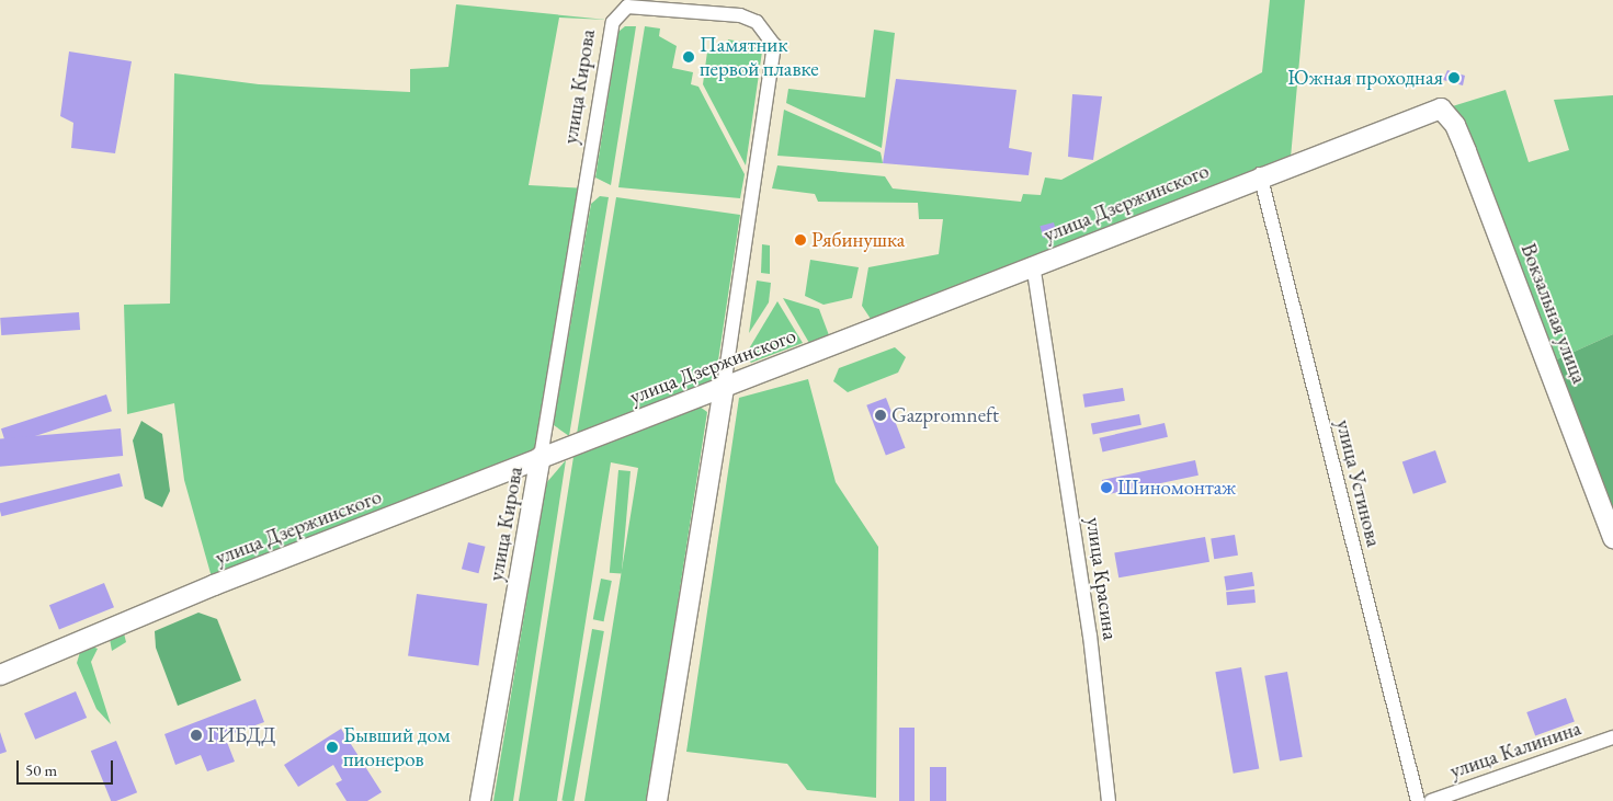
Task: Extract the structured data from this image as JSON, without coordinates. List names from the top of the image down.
{
  "streets": {
    "street": [
      "улица Кирова",
      "улица Дзержинского",
      "Вокзальная улица",
      "улица Устинова",
      "улица Красина",
      "улица Калинина"
    ]
  },
  "crossings": [
    ["улица Кирова", "улица Дзержинского"],
    ["улица Дзержинского", "Вокзальная улица"],
    ["улица Дзержинского", "улица Устинова"],
    ["улица Дзержинского", "улица Красина"]
  ],
  "places": [
    "Памятник первой плавке",
    "Южная проходная",
    "Рябинушка",
    "Gazpromneft",
    "Шиномонтаж",
    "ГИБДД",
    "Бывший дом пионеров"
  ],
  "scale_bar": "50 m"
}
